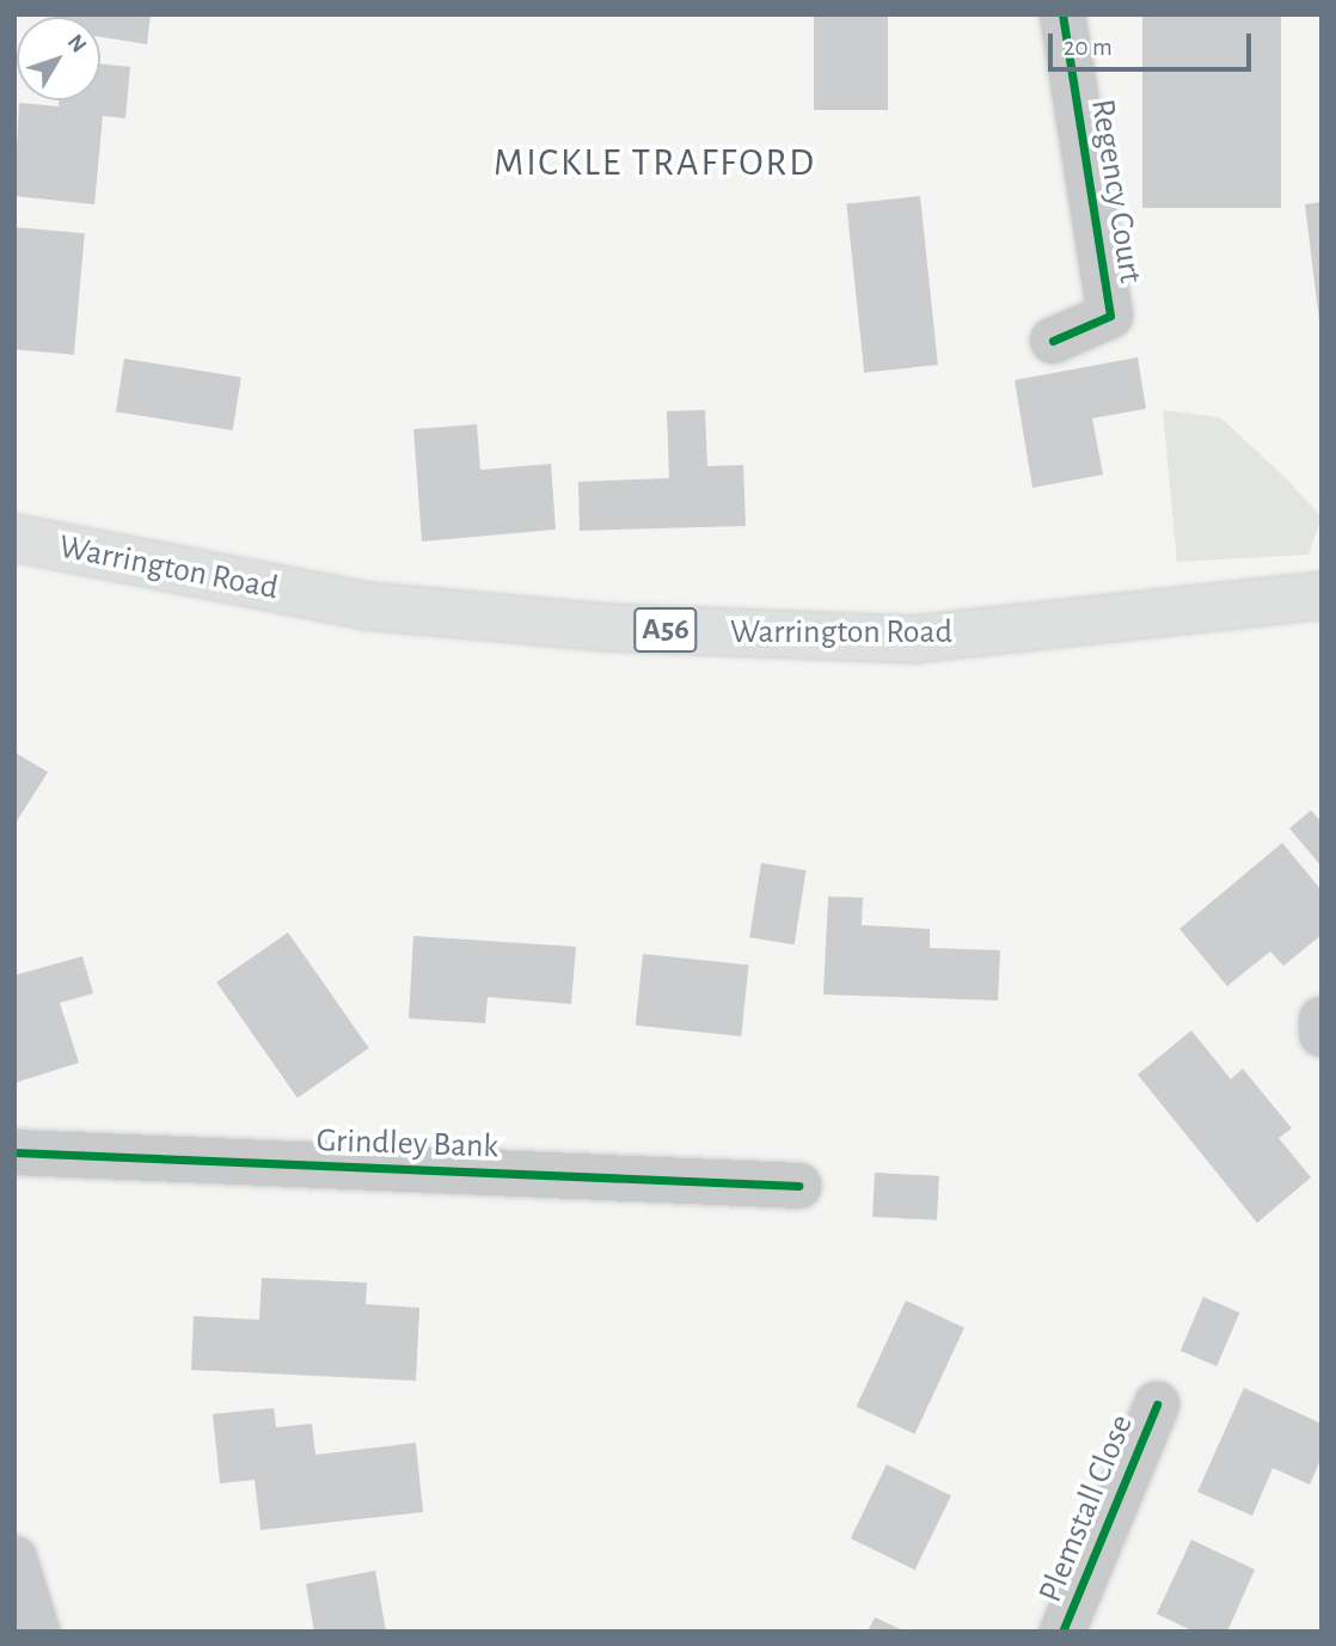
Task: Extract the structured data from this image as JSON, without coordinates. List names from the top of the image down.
{
  "streets": {
    "main road": ["Warrington Road", "A56"],
    "street": ["Regency Court", "Grindley Bank", "Plemstall Close"]
  },
  "districts": ["MICKLE TRAFFORD"],
  "scale_bar": "20 m",
  "north": "top right"
}
